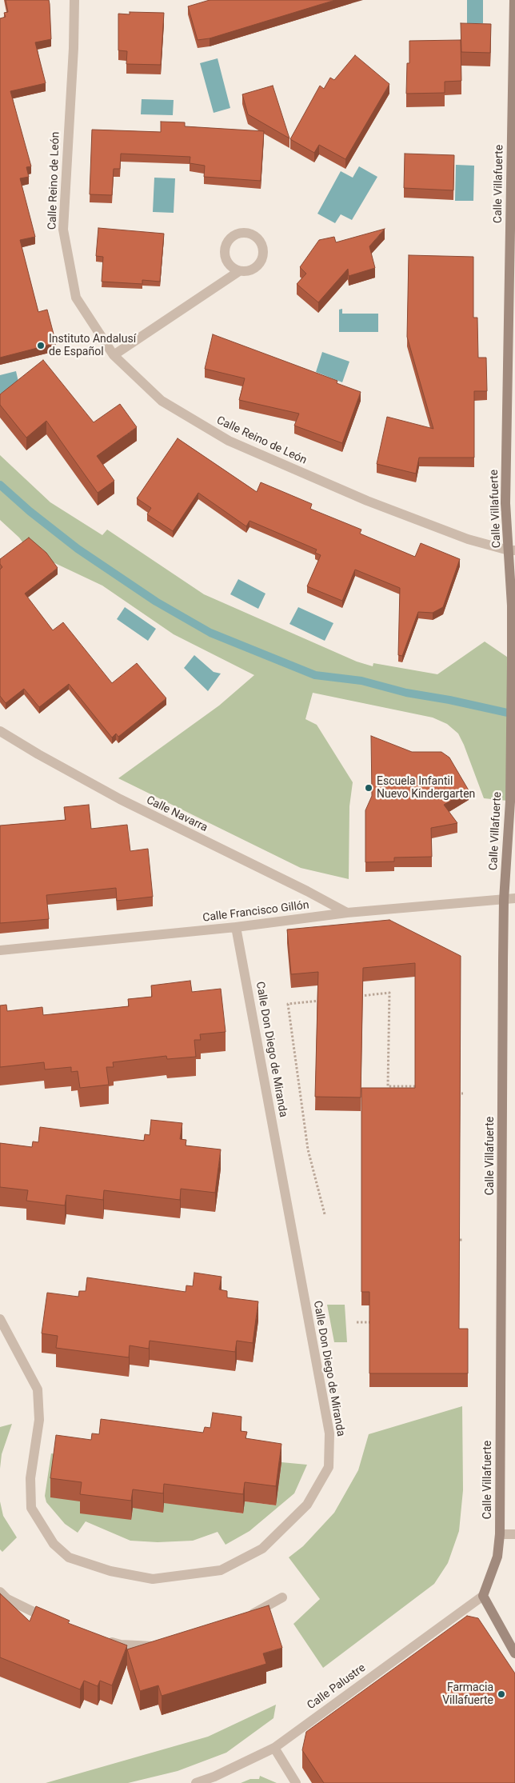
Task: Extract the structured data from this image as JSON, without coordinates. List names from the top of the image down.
{
  "streets": {
    "street": [
      "Calle Reino de León",
      "Calle Villafuerte",
      "Calle Navarra",
      "Calle Francisco Gillón",
      "Calle Don Diego de Miranda",
      "Calle Palustre"
    ]
  },
  "crossings": [
    ["Calle Reino de León", "Calle Villafuerte"],
    ["Calle Villafuerte", "Calle Francisco Gillón"],
    ["Calle Villafuerte", "Calle Palustre"],
    ["Calle Navarra", "Calle Francisco Gillón"],
    ["Calle Francisco Gillón", "Calle Don Diego de Miranda"]
  ],
  "places": ["Instituto Andalusí de Español", "Escuela Infantil Nuevo Kindergarten", "Farmacia Villafuerte"]
}
